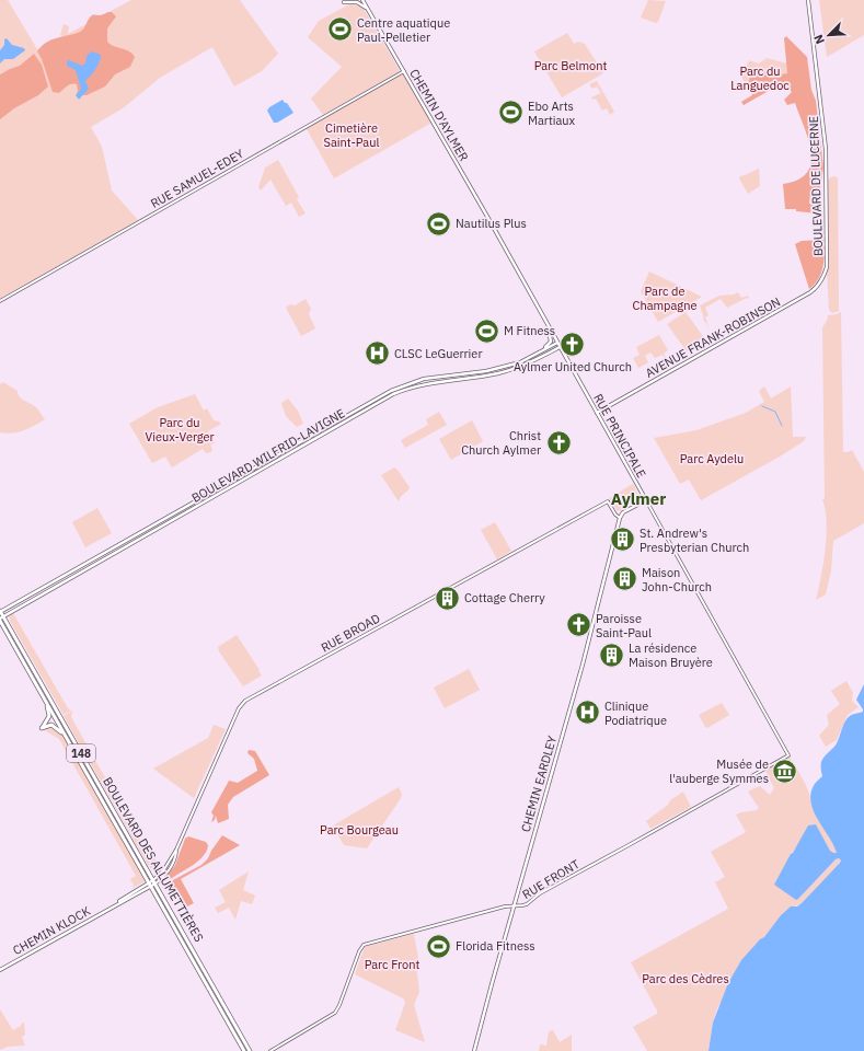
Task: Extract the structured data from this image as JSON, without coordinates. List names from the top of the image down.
{
  "streets": {
    "highway": ["148", "BOULEVARD DES ALLUMETTIÈRES"],
    "main road": [
      "CHEMIN D'AYLMER",
      "BOULEVARD DE LUCERNE",
      "AVENUE FRANK-ROBINSON",
      "RUE PRINCIPALE",
      "BOULEVARD WILFRID-LAVIGNE",
      "CHEMIN EARDLEY",
      "CHEMIN KLOCK"
    ],
    "street": ["RUE SAMUEL-EDEY", "RUE BROAD", "RUE FRONT"]
  },
  "crossings": [
    ["CHEMIN D'AYLMER", "RUE SAMUEL-EDEY"],
    ["CHEMIN D'AYLMER", "RUE PRINCIPALE"],
    ["BOULEVARD DE LUCERNE", "AVENUE FRANK-ROBINSON"],
    ["AVENUE FRANK-ROBINSON", "RUE PRINCIPALE"],
    ["RUE PRINCIPALE", "BOULEVARD WILFRID-LAVIGNE"],
    ["RUE PRINCIPALE", "RUE FRONT"],
    ["BOULEVARD WILFRID-LAVIGNE", "BOULEVARD DES ALLUMETTIÈRES"],
    ["RUE BROAD", "CHEMIN EARDLEY"],
    ["RUE BROAD", "BOULEVARD DES ALLUMETTIÈRES"],
    ["RUE BROAD", "CHEMIN KLOCK"],
    ["CHEMIN EARDLEY", "RUE FRONT"],
    ["BOULEVARD DES ALLUMETTIÈRES", "CHEMIN KLOCK"]
  ],
  "districts": ["Aylmer"],
  "parks": [
    "Parc Belmont",
    "Parc du Languedoc",
    "Cimetière Saint-Paul",
    "Parc de Champagne",
    "Parc du Vieux-Verger",
    "Parc Aydelu",
    "Parc Bourgeau",
    "Parc Front",
    "Parc des Cèdres"
  ],
  "places": {
    "sports": [
      "Centre aquatique Paul-Pelletier",
      "Ebo Arts Martiaux",
      "Nautilus Plus",
      "M Fitness",
      "Florida Fitness"
    ],
    "church": ["Aylmer United Church", "Christ Church Aylmer", "Paroisse Saint-Paul"],
    "hospital": ["CLSC LeGuerrier", "Clinique Podiatrique"],
    "building": [
      "St. Andrew's Presbyterian Church",
      "Maison John-Church",
      "Cottage Cherry",
      "La résidence Maison Bruyère"
    ],
    "museum": ["Musée de l'auberge Symmes"]
  },
  "north": "bottom left"
}
